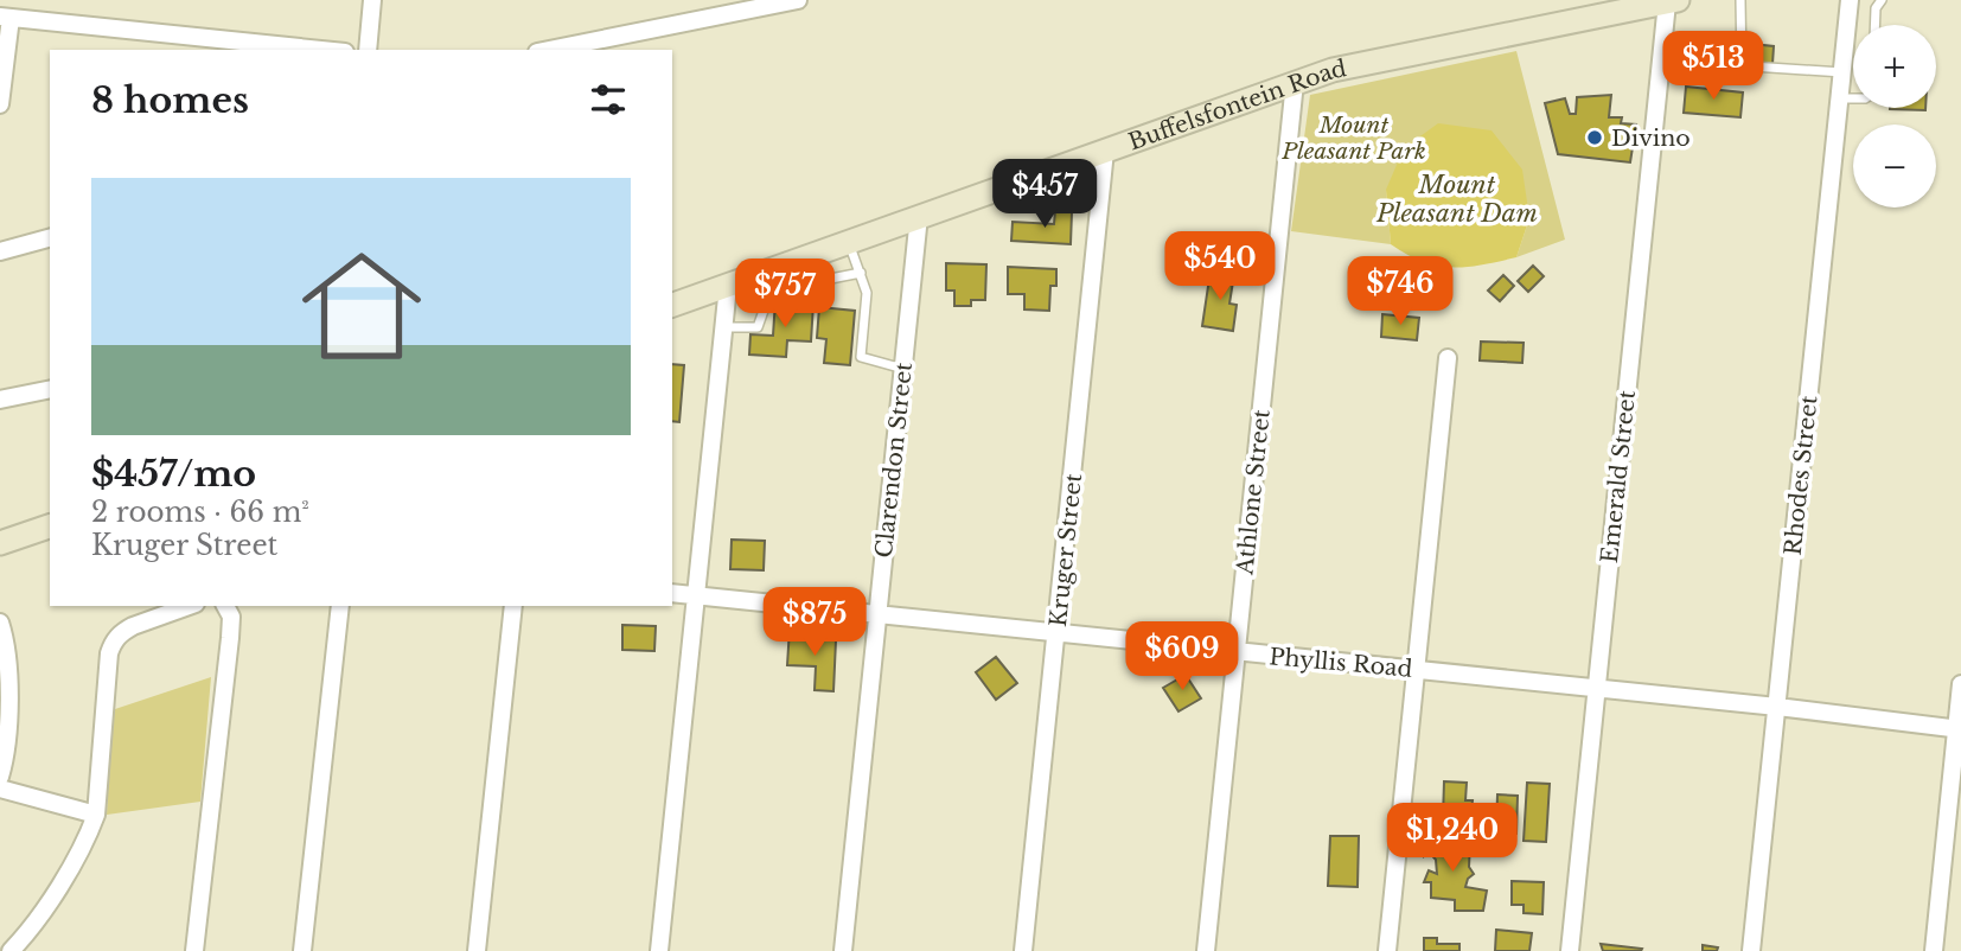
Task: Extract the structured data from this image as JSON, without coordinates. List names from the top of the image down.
{
  "streets": {
    "main road": ["Buffelsfontein Road"],
    "street": [
      "Clarendon Street",
      "Rhodes Street",
      "Emerald Street",
      "Athlone Street",
      "Kruger Street",
      "Phyllis Road"
    ]
  },
  "crossings": [
    ["Buffelsfontein Road", "Clarendon Street"],
    ["Buffelsfontein Road", "Emerald Street"],
    ["Buffelsfontein Road", "Athlone Street"],
    ["Buffelsfontein Road", "Kruger Street"],
    ["Clarendon Street", "Phyllis Road"],
    ["Rhodes Street", "Phyllis Road"],
    ["Emerald Street", "Phyllis Road"],
    ["Athlone Street", "Phyllis Road"],
    ["Kruger Street", "Phyllis Road"]
  ],
  "water": ["Mount Pleasant Dam"],
  "parks": ["Mount Pleasant Park"],
  "places": ["Divino"],
  "page": {
    "map_buttons": ["+", "−"],
    "price": [
      "$513",
      "$457",
      "$540",
      "$746",
      "$757",
      "$875",
      "$609",
      "$1,240"
    ],
    "heading": "8 homes",
    "list": [
      {
        "name": "$457/mo",
        "note": "2 rooms · 66 m² · Kruger Street"
      }
    ]
  }
}
